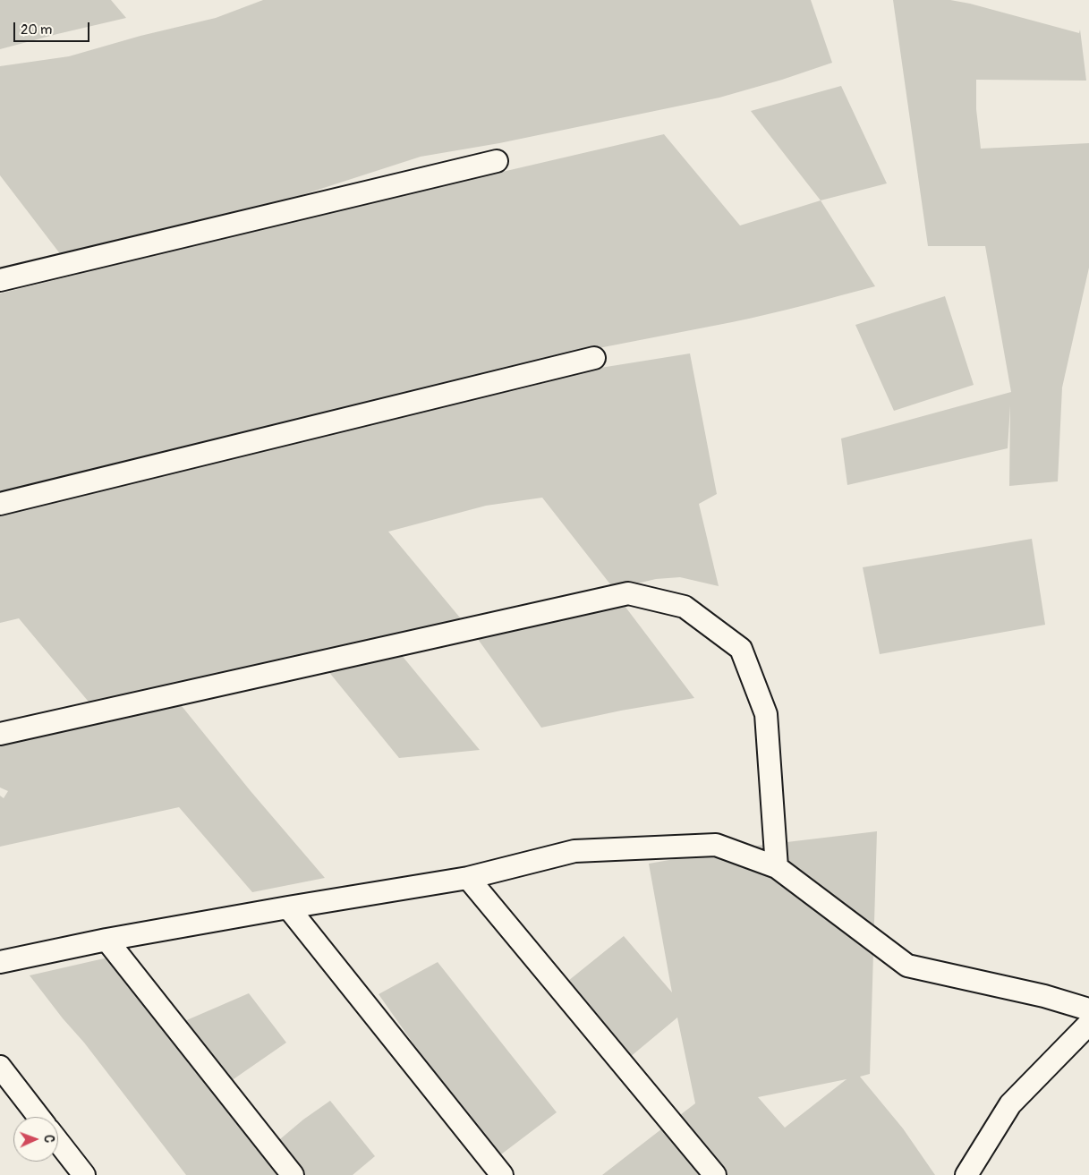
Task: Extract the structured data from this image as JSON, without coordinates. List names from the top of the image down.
{
  "scale_bar": "20 m",
  "north": "right"
}
